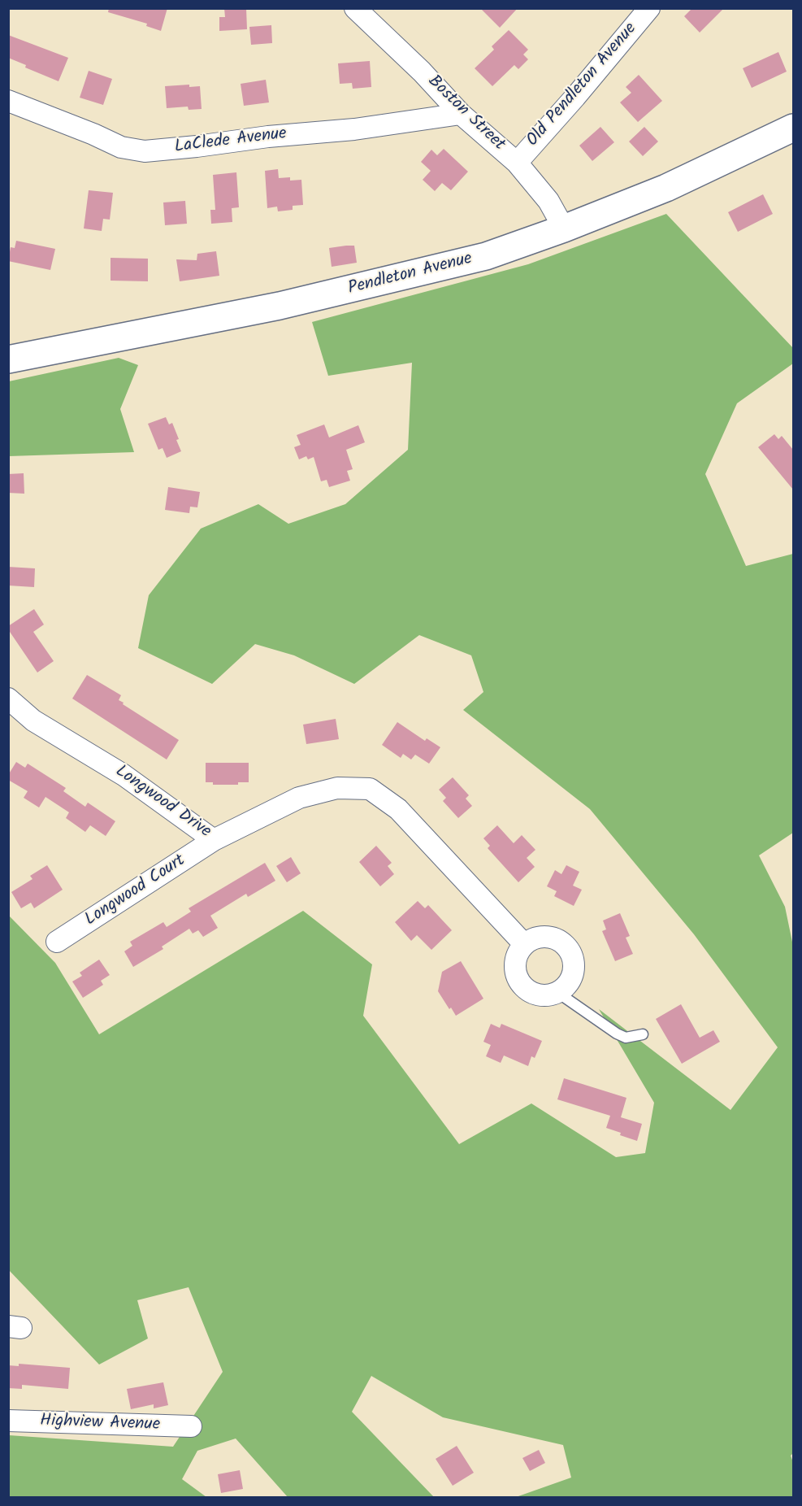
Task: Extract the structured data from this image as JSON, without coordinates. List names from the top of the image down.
{
  "streets": {
    "street": [
      "Old Pendleton Avenue",
      "Boston Street",
      "LaClede Avenue",
      "Pendleton Avenue",
      "Longwood Drive",
      "Longwood Court",
      "Highview Avenue"
    ]
  },
  "crossings": [
    ["Old Pendleton Avenue", "Boston Street"],
    ["Boston Street", "LaClede Avenue"],
    ["Boston Street", "Pendleton Avenue"],
    ["Longwood Drive", "Longwood Court"]
  ]
}
